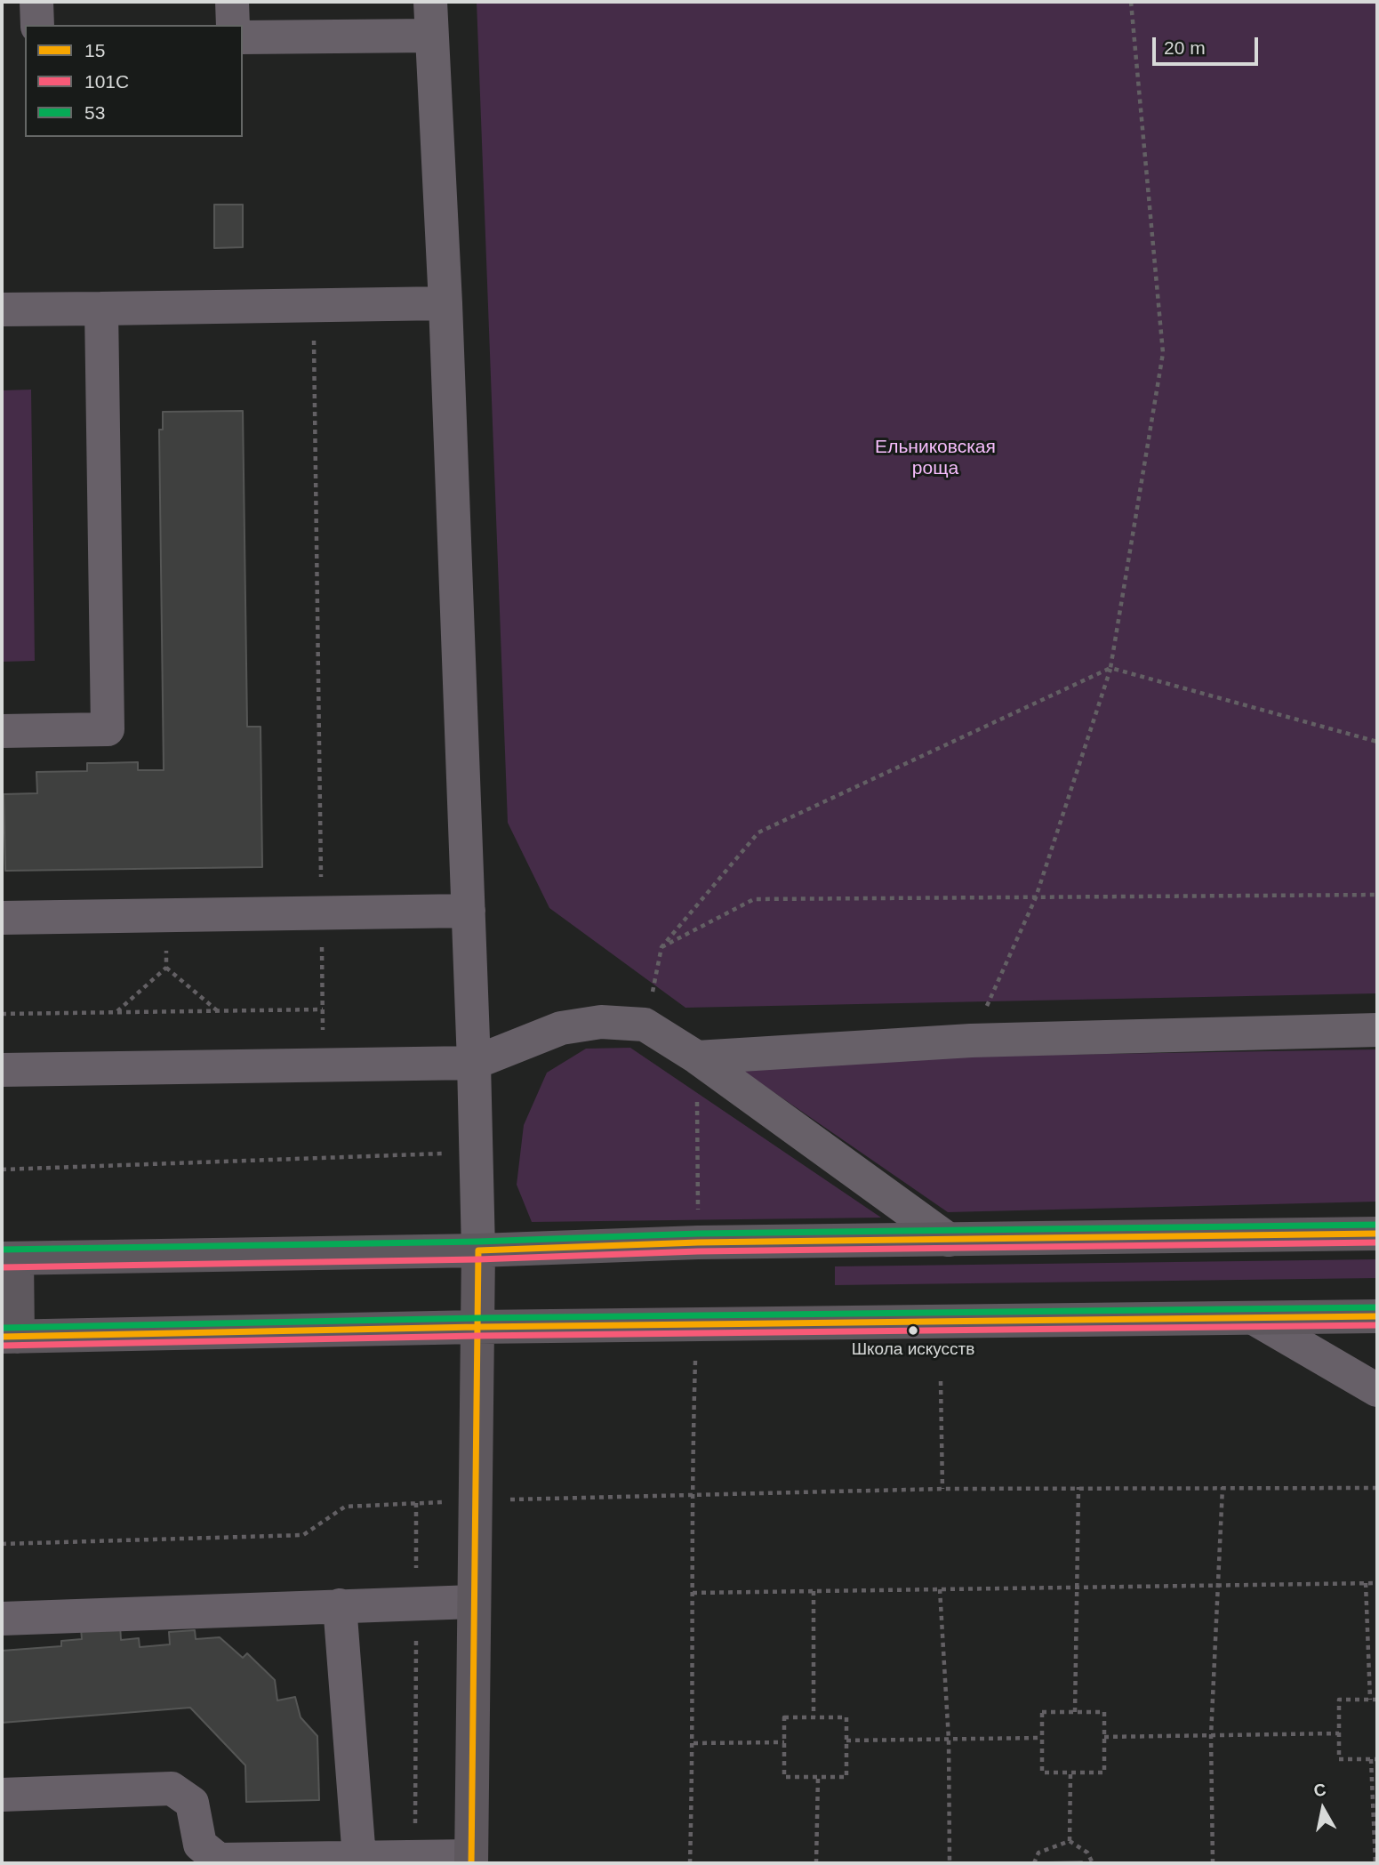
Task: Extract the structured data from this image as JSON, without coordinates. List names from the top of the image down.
{
  "parks": ["Ельниковская роща"],
  "places": ["Школа искусств"],
  "lines": ["transit line 53", "transit line 15", "transit line 101С"],
  "legend": ["15", "101С", "53"],
  "scale_bar": "20 m",
  "north": "top"
}
